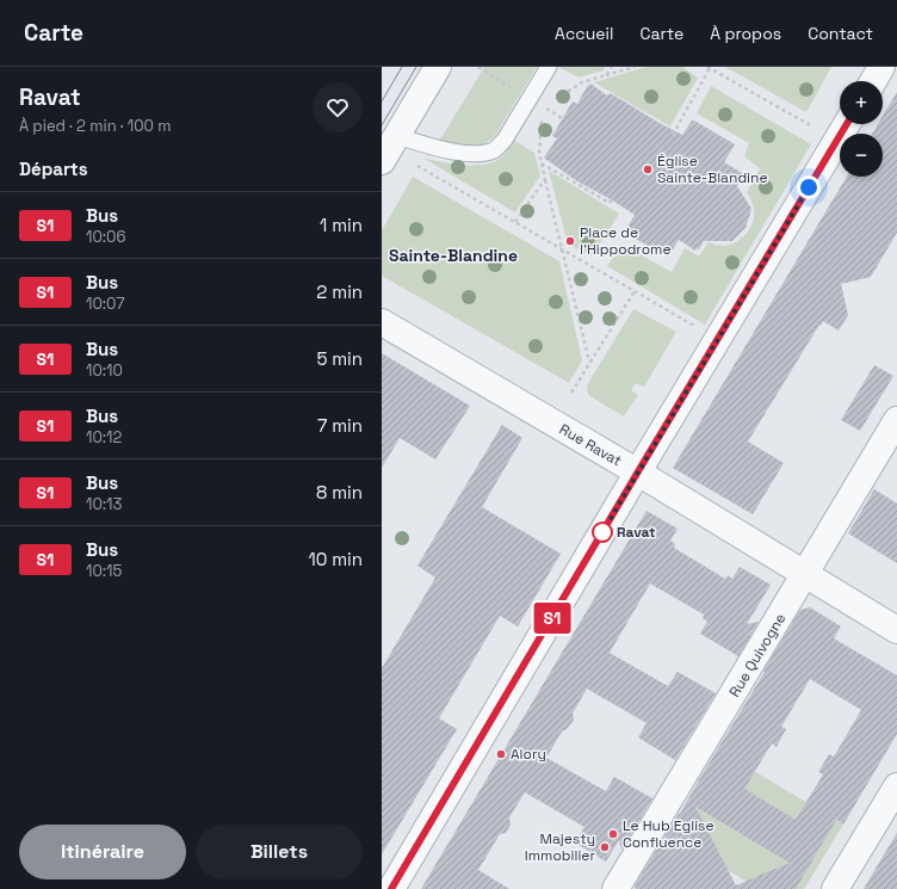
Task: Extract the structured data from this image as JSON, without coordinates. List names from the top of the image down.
{
  "streets": {
    "street": ["Rue Ravat", "Rue Quivogne"]
  },
  "crossings": [
    ["Rue Ravat", "Rue Quivogne"]
  ],
  "districts": ["Sainte-Blandine"],
  "places": [
    "Église Sainte-Blandine",
    "Place de l'Hippodrome",
    "Ravat",
    "Alory",
    "Le Hub Eglise Confluence",
    "Majesty Immobilier"
  ],
  "lines": ["bus line S1"],
  "page": {
    "header": "Carte",
    "nav": [
      "Accueil",
      "Carte",
      "À propos",
      "Contact"
    ],
    "heading": [
      ["Ravat", "À pied · 2 min · 100 m"],
      "Départs"
    ],
    "on_map": "S1",
    "map_buttons": ["+", "−"],
    "list": [
      {
        "mark": "S1",
        "name": "Bus",
        "note": "10:06",
        "value": "1 min"
      },
      {
        "mark": "S1",
        "name": "Bus",
        "note": "10:07",
        "value": "2 min"
      },
      {
        "mark": "S1",
        "name": "Bus",
        "note": "10:10",
        "value": "5 min"
      },
      {
        "mark": "S1",
        "name": "Bus",
        "note": "10:12",
        "value": "7 min"
      },
      {
        "mark": "S1",
        "name": "Bus",
        "note": "10:13",
        "value": "8 min"
      },
      {
        "mark": "S1",
        "name": "Bus",
        "note": "10:15",
        "value": "10 min"
      }
    ],
    "buttons": ["Itinéraire", "Billets"]
  }
}
